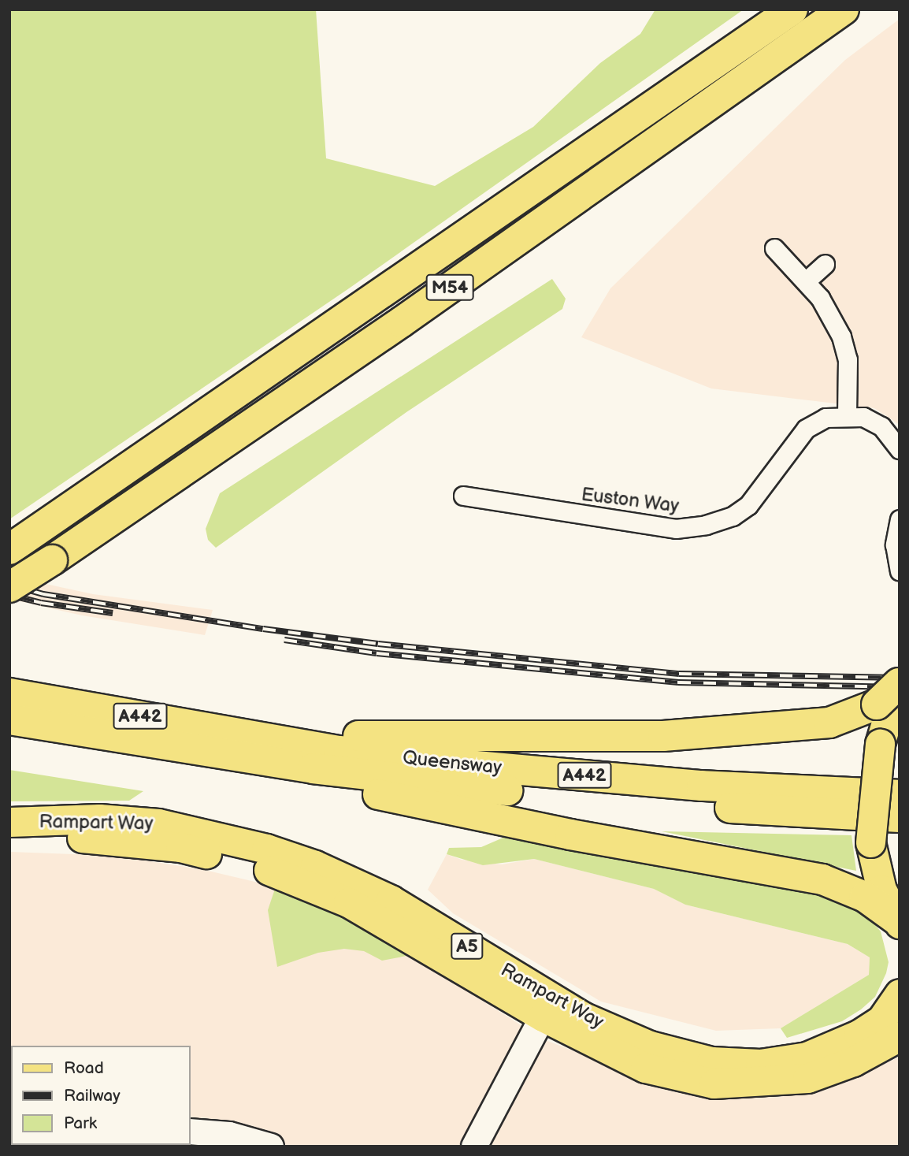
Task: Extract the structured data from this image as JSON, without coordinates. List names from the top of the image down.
{
  "streets": {
    "highway": ["M54", "A442", "Queensway"],
    "main road": ["Rampart Way", "A5"],
    "street": ["Euston Way"]
  },
  "crossings": [
    ["A442", "Queensway"]
  ],
  "legend": ["Road", "Railway", "Park"]
}
